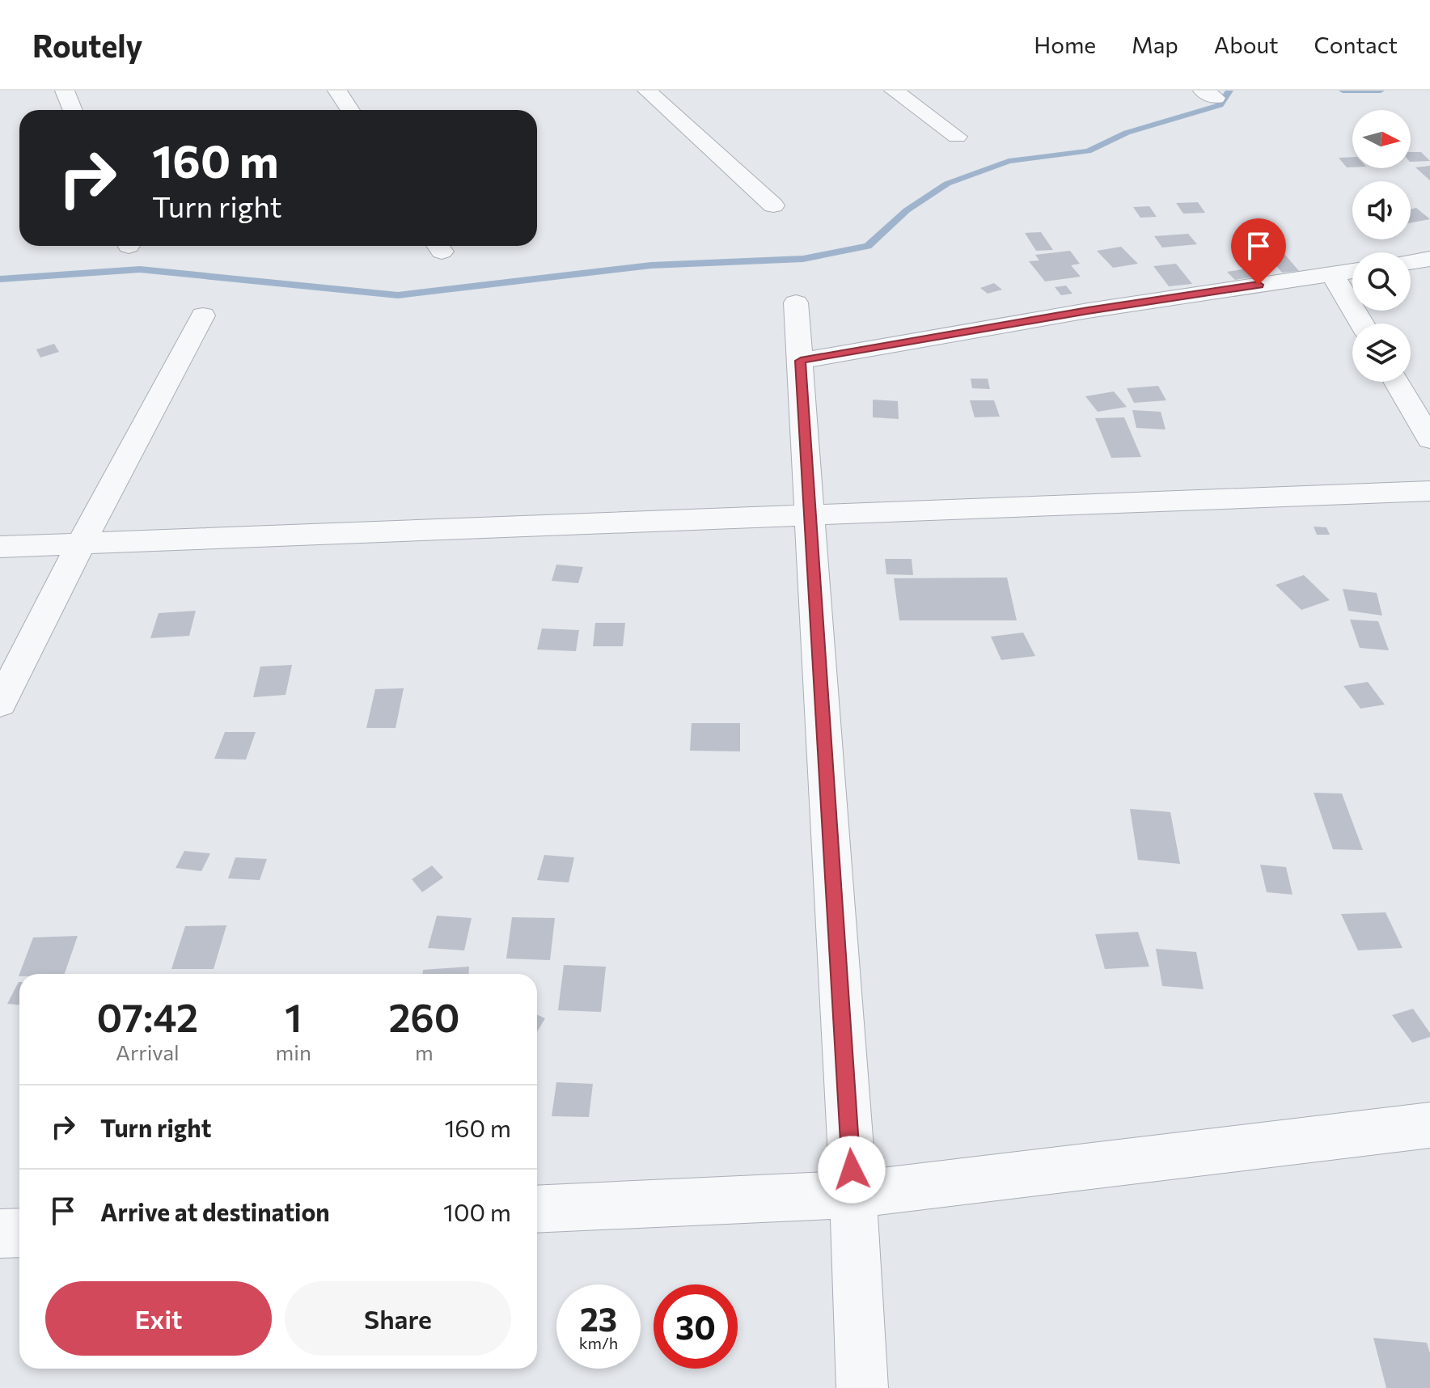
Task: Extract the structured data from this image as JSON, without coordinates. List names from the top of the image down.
{
  "north": "right",
  "page": {
    "header": "Routely",
    "nav": [
      "Home",
      "Map",
      "About",
      "Contact"
    ],
    "turn": ["160 m", "Turn right"],
    "eta": [
      "07:42",
      "Arrival",
      "1",
      "min",
      "260",
      "m"
    ],
    "list": [
      {
        "name": "Turn right",
        "value": "160 m"
      },
      {
        "name": "Arrive at destination",
        "value": "100 m"
      }
    ],
    "buttons": ["Exit", "Share"],
    "speed": "23 km/h",
    "limit": "30"
  }
}
